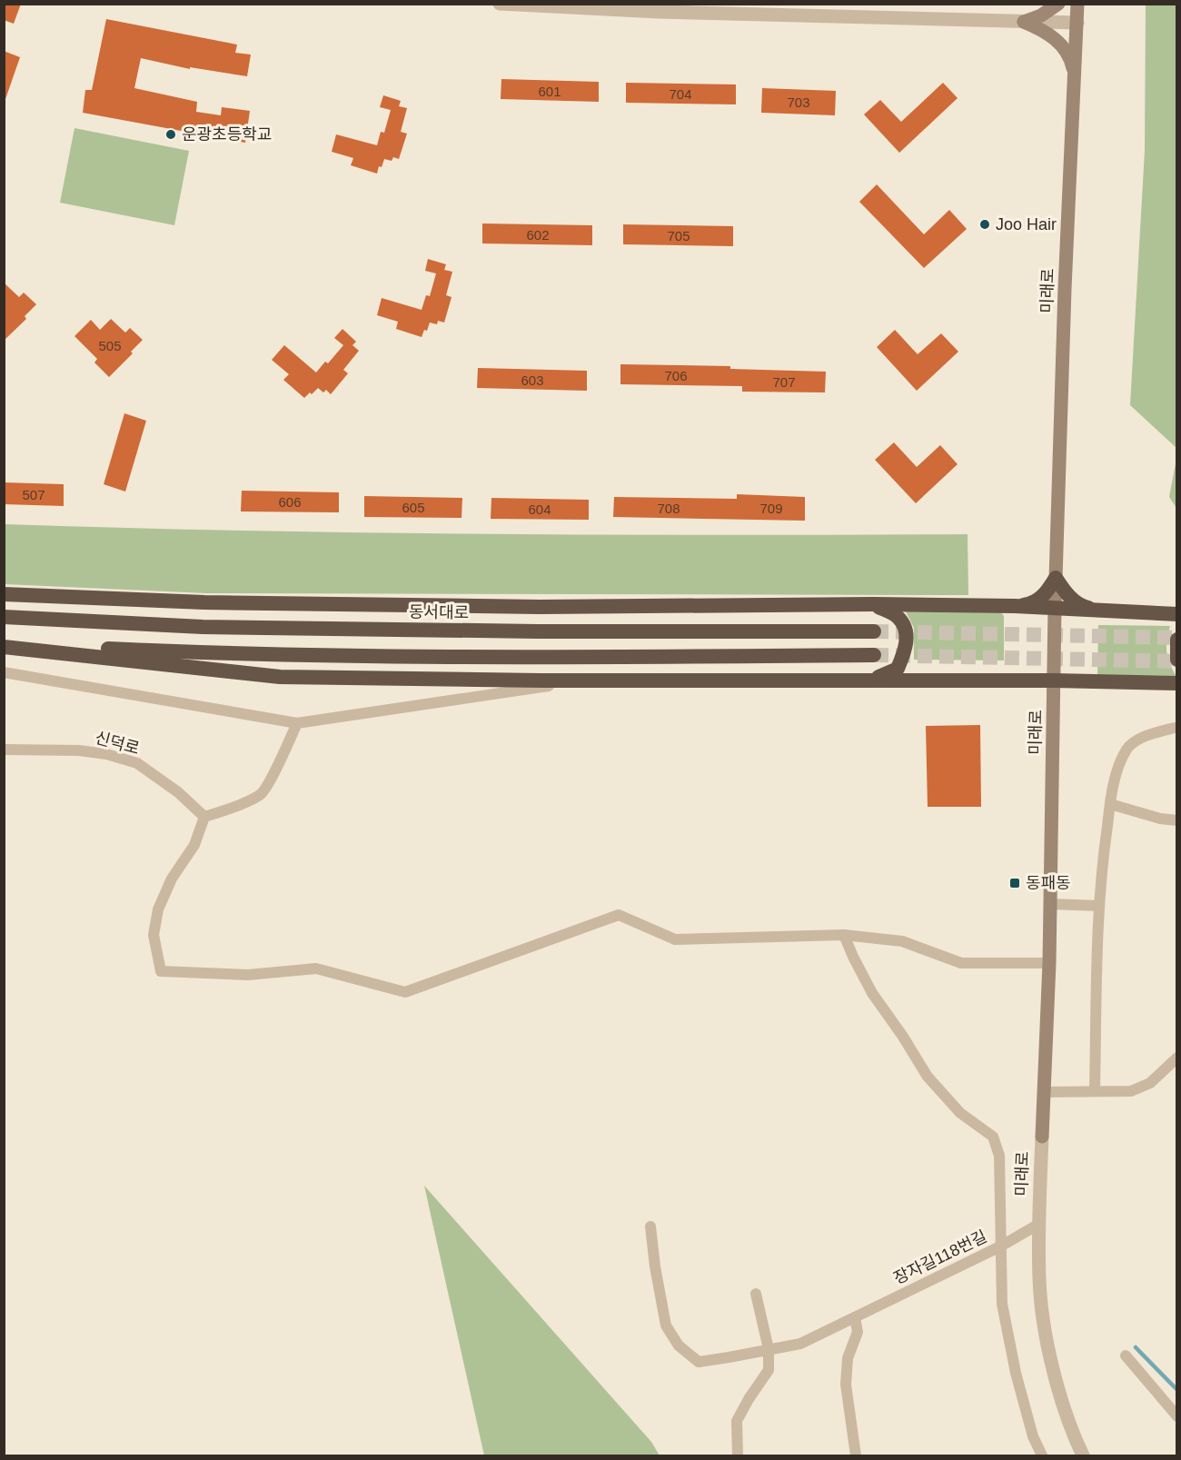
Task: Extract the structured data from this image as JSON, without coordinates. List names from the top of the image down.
{
  "streets": {
    "highway": ["동서대로"],
    "main road": ["미래로"],
    "street": ["신덕로", "장자길118번길"]
  },
  "crossings": [
    ["미래로", "장자길118번길"]
  ],
  "places": {
    "other": ["운광초등학교", "Joo Hair"],
    "transit": ["동패동"]
  },
  "house_numbers": [
    "601",
    "704",
    "703",
    "602",
    "705",
    "505",
    "706",
    "603",
    "707",
    "507",
    "606",
    "605",
    "708",
    "709",
    "604"
  ]
}
